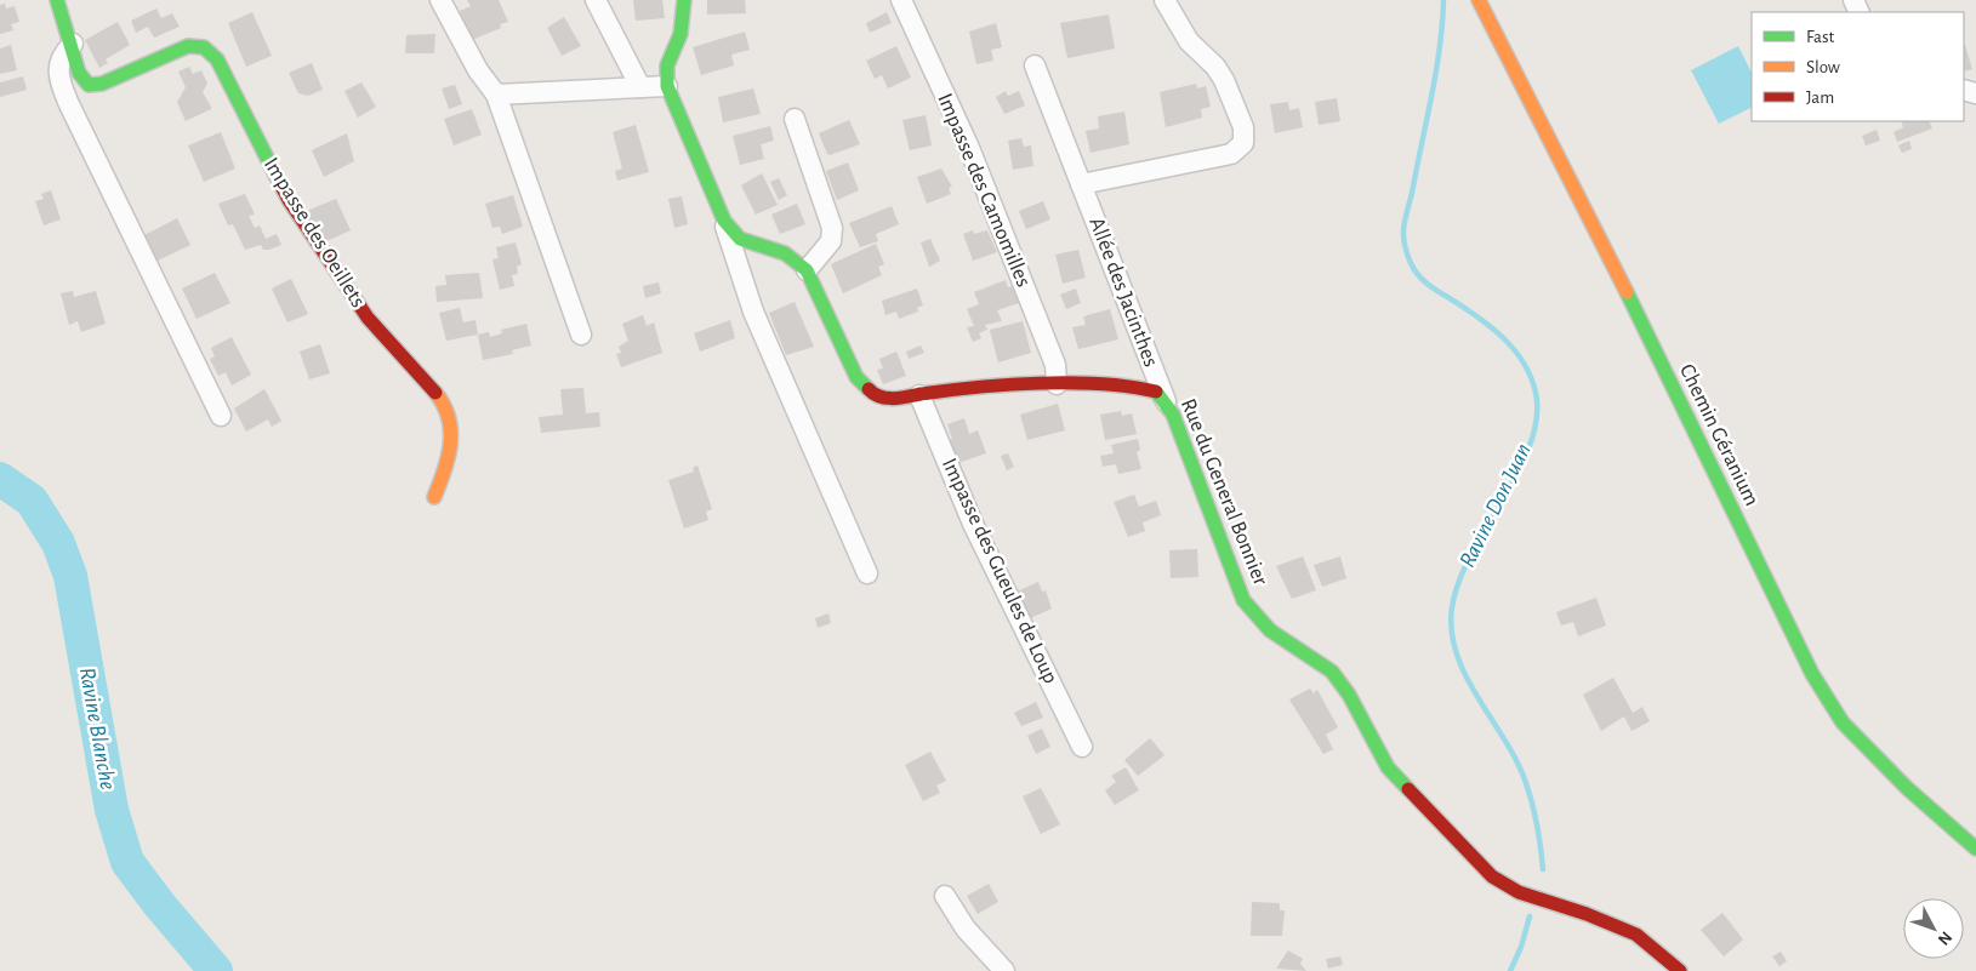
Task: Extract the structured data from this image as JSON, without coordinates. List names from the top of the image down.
{
  "streets": {
    "street": [
      "Impasse des Camomilles",
      "Impasse des Oeillets",
      "Allée des Jacinthes",
      "Chemin Géranium",
      "Rue du General Bonnier",
      "Impasse des Gueules de Loup"
    ]
  },
  "crossings": [
    ["Impasse des Camomilles", "Rue du General Bonnier"],
    ["Allée des Jacinthes", "Rue du General Bonnier"],
    ["Rue du General Bonnier", "Impasse des Gueules de Loup"]
  ],
  "water": ["Ravine Don Juan", "Ravine Blanche"],
  "legend": ["Fast", "Slow", "Jam"],
  "north": "bottom right"
}
